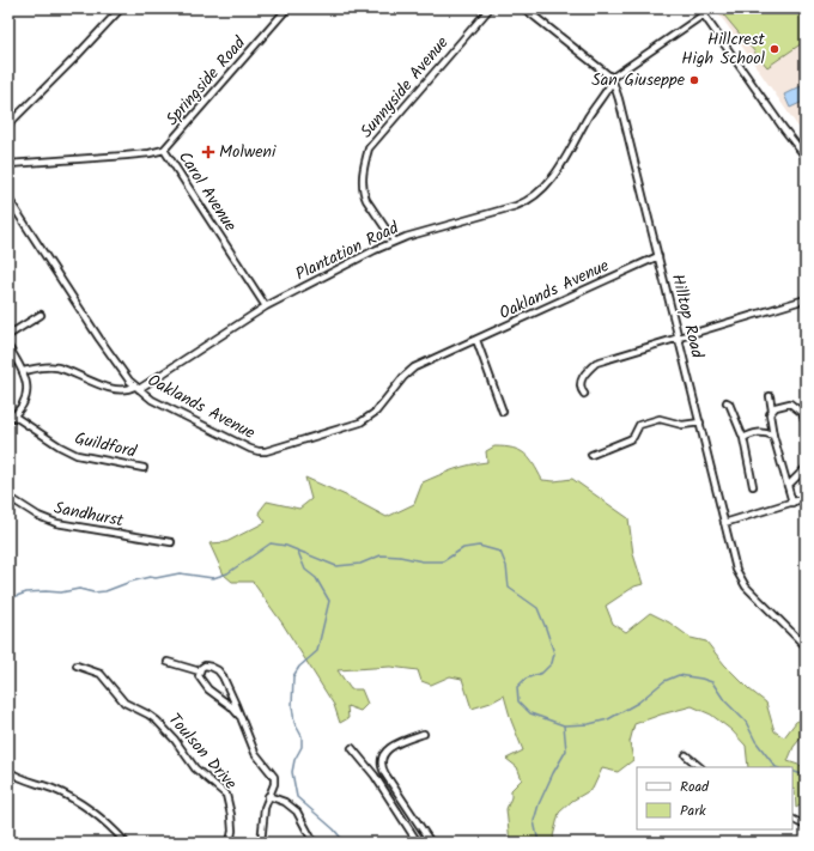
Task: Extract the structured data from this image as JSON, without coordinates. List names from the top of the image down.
{
  "streets": {
    "street": [
      "Springside Road",
      "Sunnyside Avenue",
      "Carol Avenue",
      "Plantation Road",
      "Oaklands Avenue",
      "Hilltop Road",
      "Guildford",
      "Sandhurst",
      "Toulson Drive"
    ]
  },
  "crossings": [
    ["Springside Road", "Carol Avenue"],
    ["Sunnyside Avenue", "Plantation Road"],
    ["Carol Avenue", "Plantation Road"],
    ["Plantation Road", "Oaklands Avenue"],
    ["Plantation Road", "Hilltop Road"],
    ["Oaklands Avenue", "Hilltop Road"]
  ],
  "places": {
    "other": ["Hillcrest High School", "San Giuseppe"],
    "health": ["Molweni"]
  },
  "legend": ["Road", "Park"]
}
